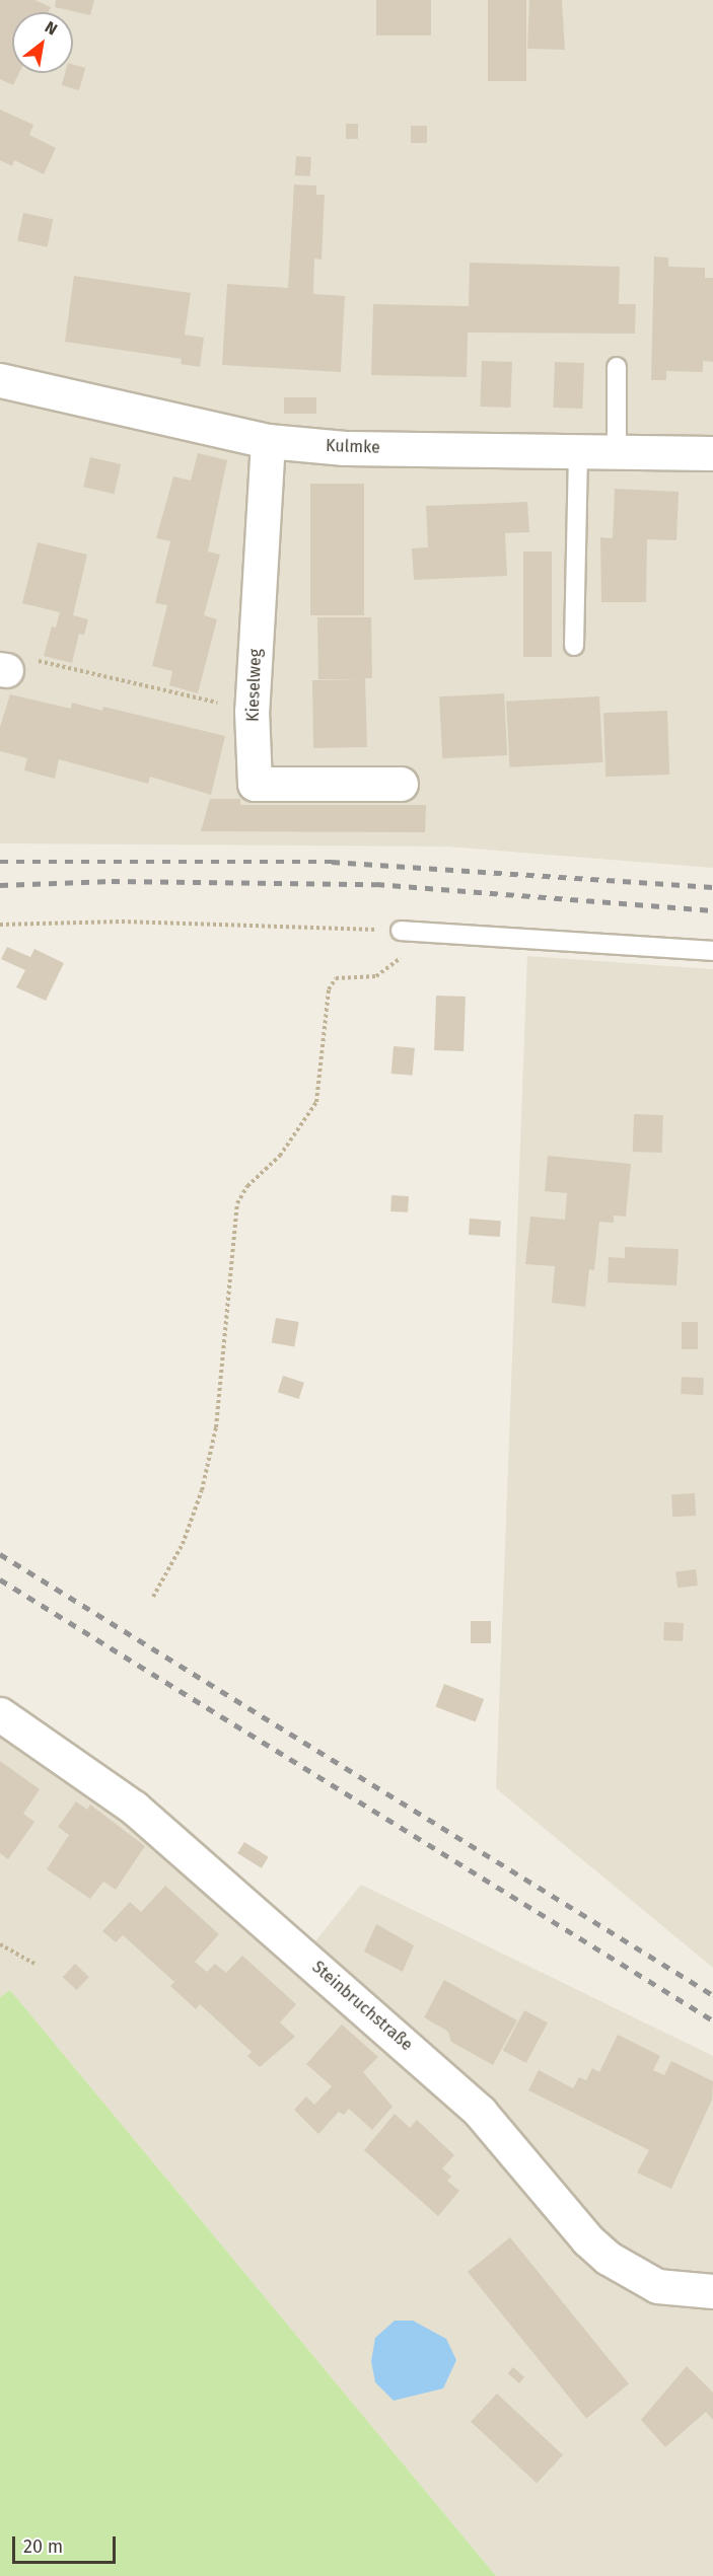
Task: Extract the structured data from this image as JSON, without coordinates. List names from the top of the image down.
{
  "streets": {
    "street": ["Kulmke", "Kieselweg", "Steinbruchstraße"]
  },
  "crossings": [
    ["Kulmke", "Kieselweg"]
  ],
  "scale_bar": "20 m",
  "north": "top right"
}
